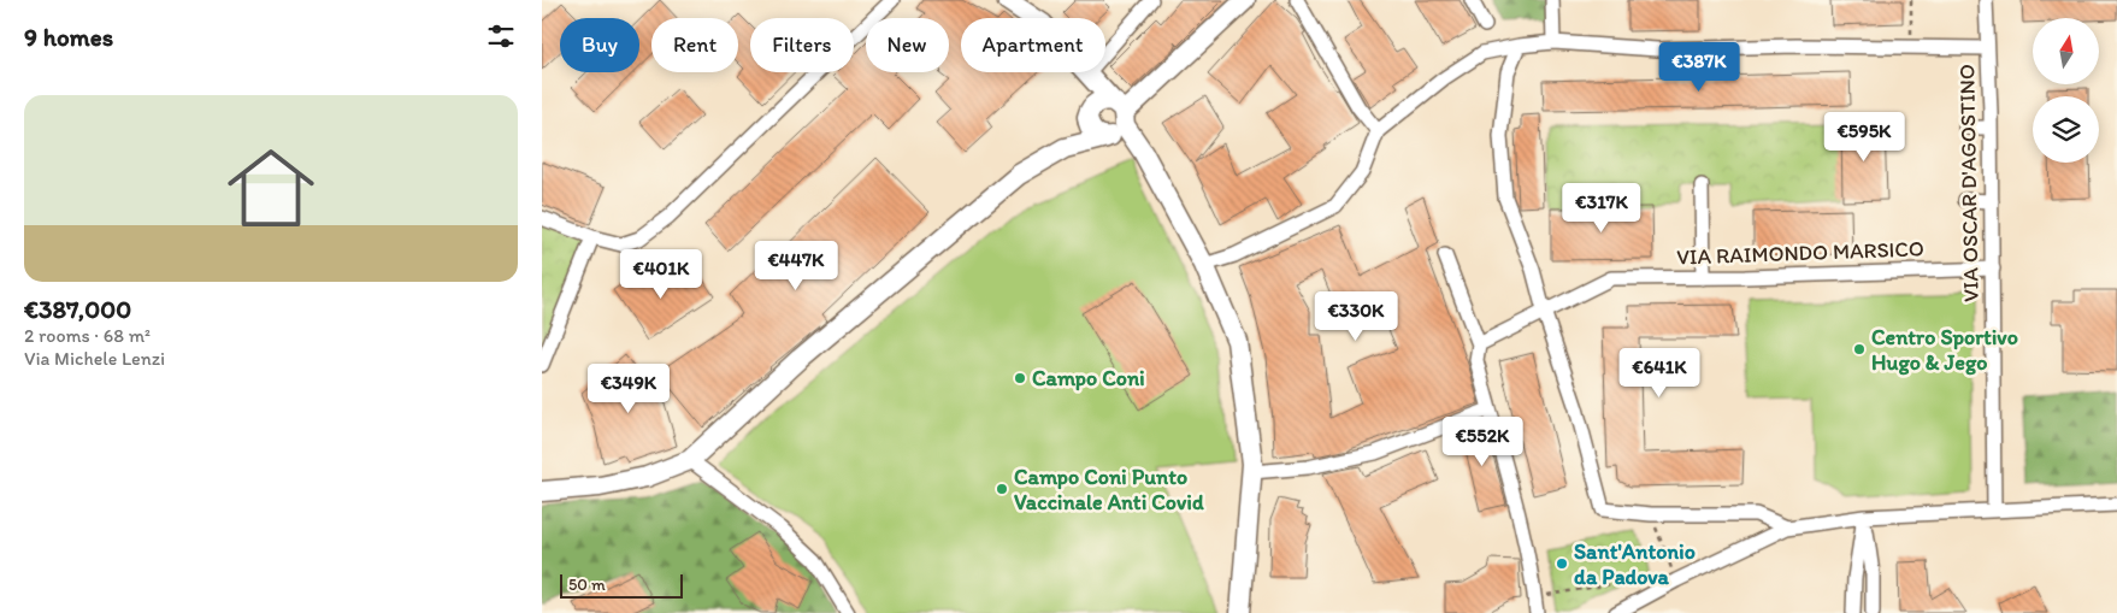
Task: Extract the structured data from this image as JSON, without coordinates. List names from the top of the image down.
{
  "streets": {
    "street": ["VIA OSCAR D'AGOSTINO", "VIA RAIMONDO MARSICO"]
  },
  "crossings": [
    ["VIA OSCAR D'AGOSTINO", "VIA RAIMONDO MARSICO"]
  ],
  "places": [
    "Centro Sportivo Hugo & Jego",
    "Campo Coni",
    "Campo Coni Punto Vaccinale Anti Covid",
    "Sant'Antonio da Padova"
  ],
  "scale_bar": "50 m",
  "north": "top",
  "page": {
    "heading": "9 homes",
    "chip": [
      "Buy",
      "Rent",
      "Filters",
      "New",
      "Apartment"
    ],
    "price": [
      "€387K",
      "€595K",
      "€317K",
      "€447K",
      "€401K",
      "€330K",
      "€641K",
      "€349K",
      "€552K"
    ],
    "list": [
      {
        "name": "€387,000",
        "note": "2 rooms · 68 m² · Via Michele Lenzi"
      }
    ],
    "scale": "50 m"
  }
}
